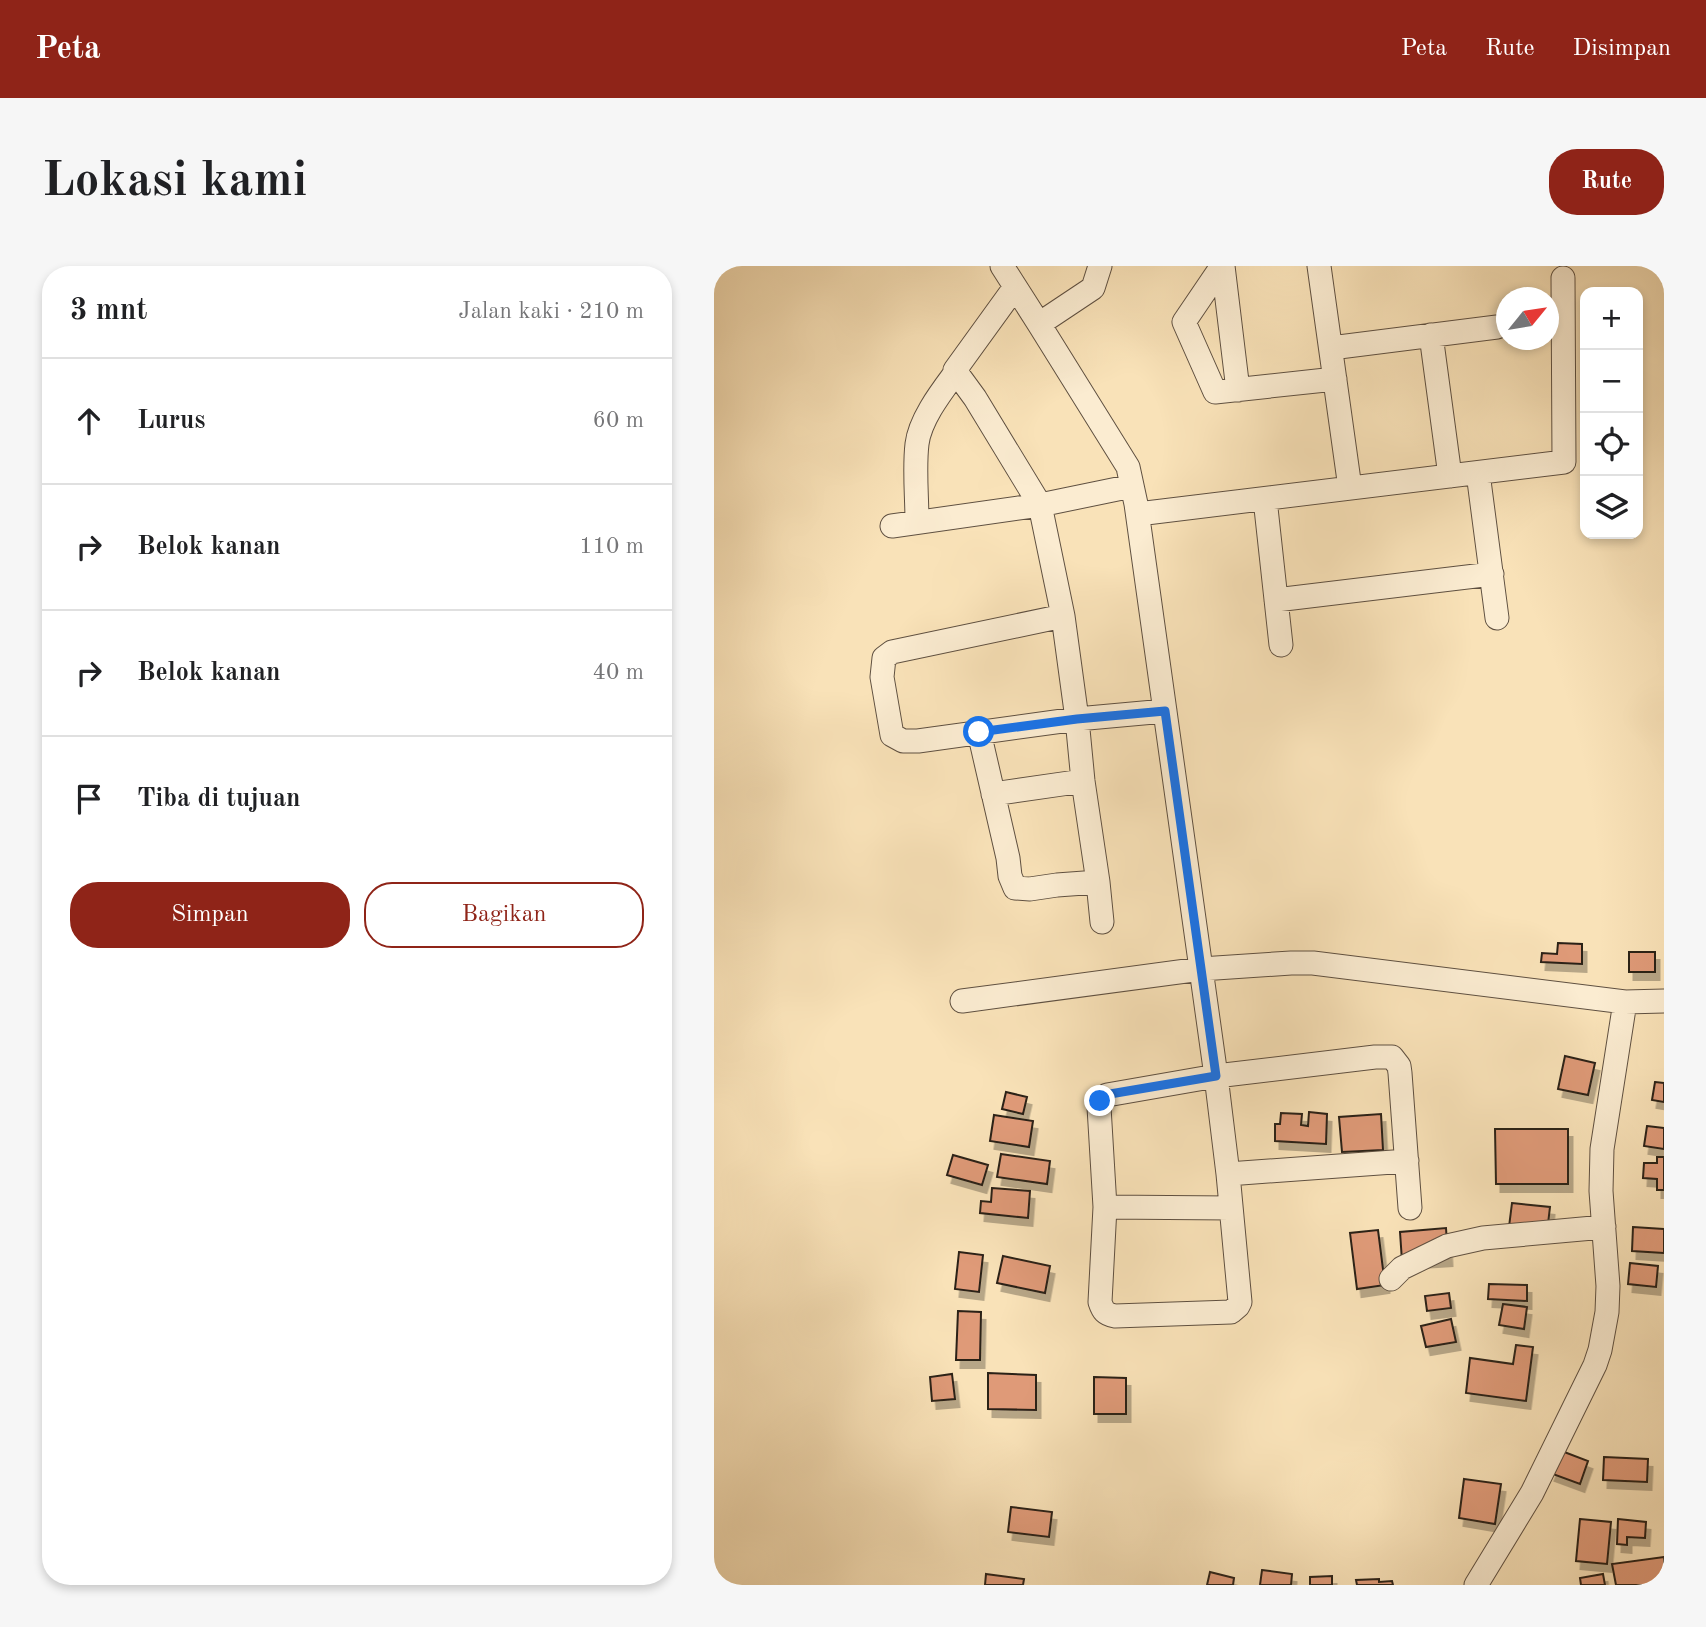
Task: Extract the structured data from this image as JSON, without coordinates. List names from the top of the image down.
{
  "north": "top right",
  "page": {
    "header": "Peta",
    "nav": ["Peta", "Rute", "Disimpan"],
    "buttons": [
      "Rute",
      ["Simpan", "Bagikan"]
    ],
    "title": "Lokasi kami",
    "heading": ["3 mnt", "Jalan kaki · 210 m"],
    "map_buttons": ["+", "−"],
    "list": [
      ["Lurus", "60 m"],
      ["Belok kanan", "110 m"],
      ["Belok kanan", "40 m"],
      "Tiba di tujuan"
    ]
  }
}
